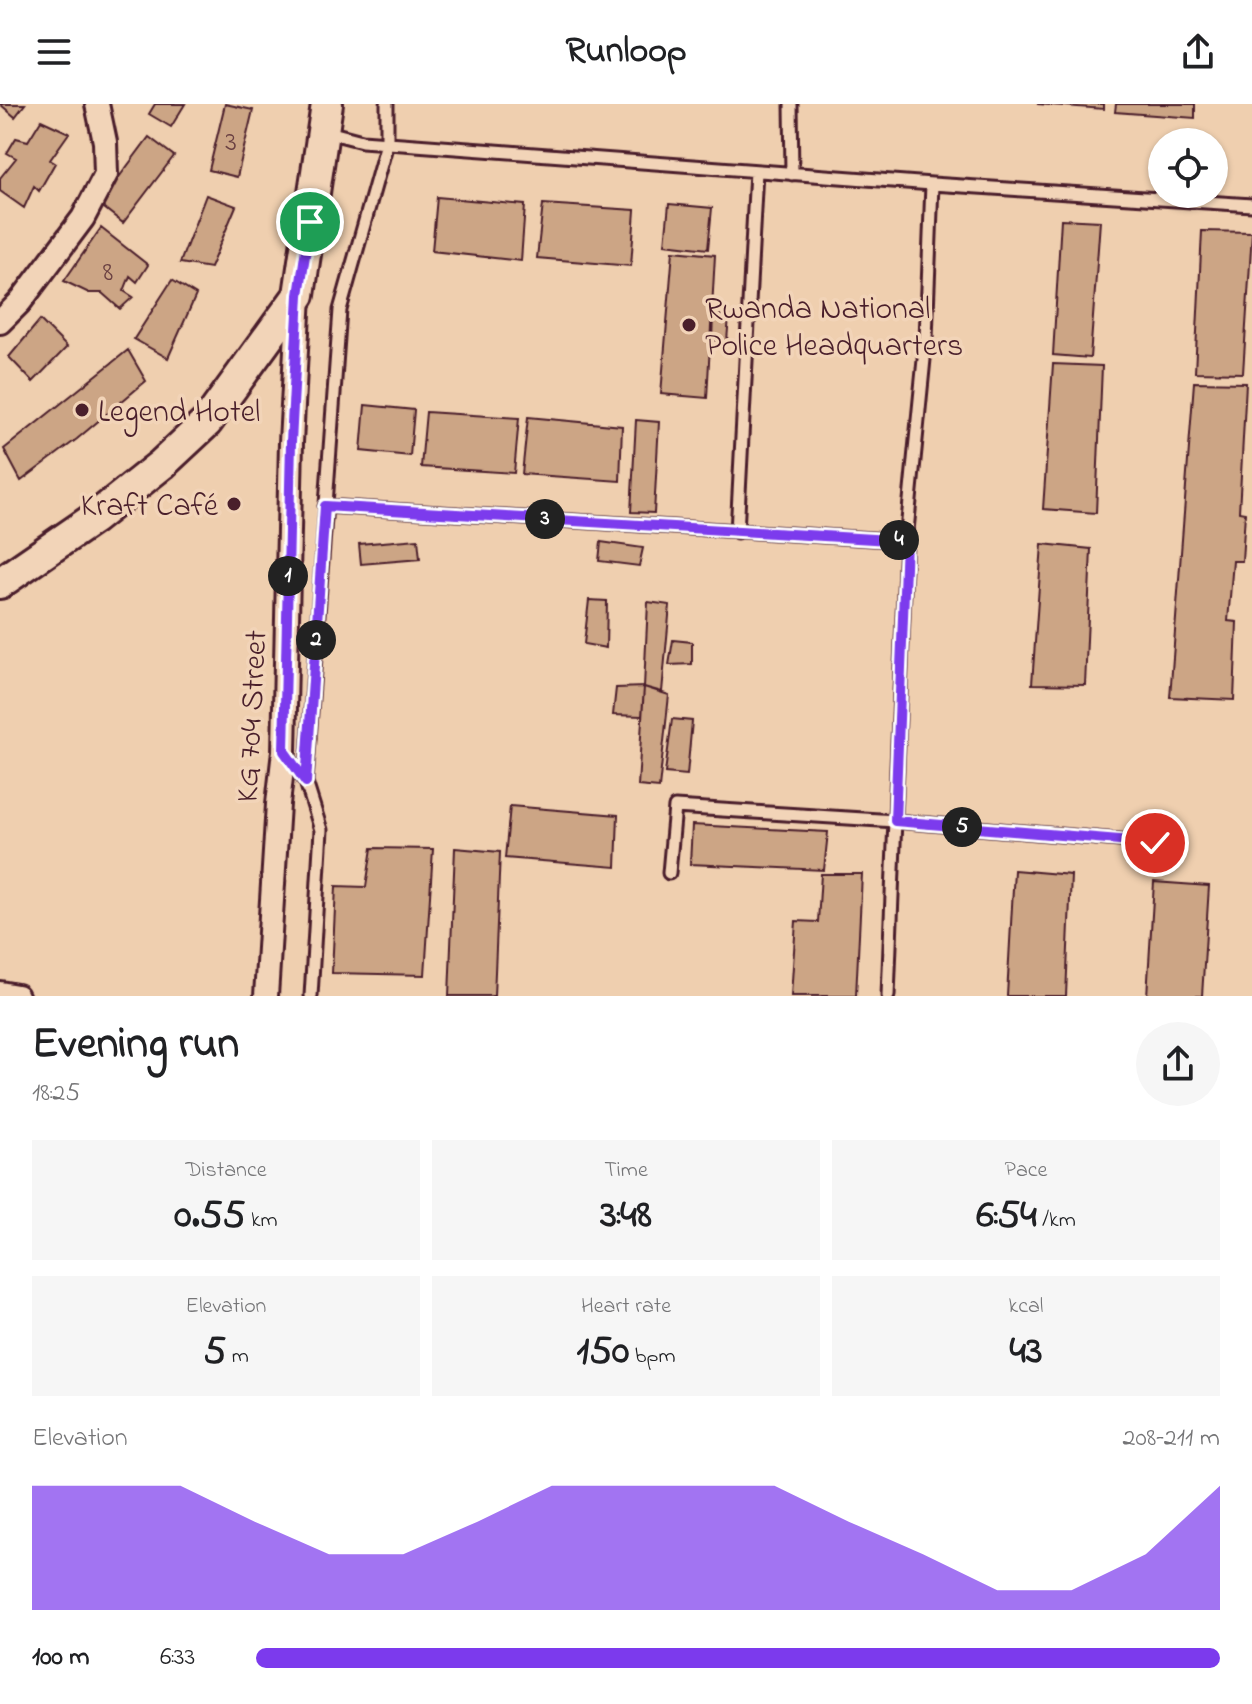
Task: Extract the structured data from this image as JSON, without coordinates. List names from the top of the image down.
{
  "streets": {
    "street": ["KG 704 Street"]
  },
  "places": ["Rwanda National Police Headquarters", "Legend Hotel", "Kraft Café"],
  "house_numbers": ["3", "8"],
  "page": {
    "header": "Runloop",
    "pins": [
      "3",
      "4",
      "1",
      "2",
      "5"
    ],
    "heading": ["Evening run", "18:25"],
    "stats": [
      ["Distance", "0.55 km"],
      ["Time", "3:48"],
      ["Pace", "6:54 /km"],
      ["Elevation", "5 m"],
      ["Heart rate", "150 bpm"],
      ["kcal", "43"]
    ],
    "chart": ["Elevation", "208–211 m"],
    "list": [
      {
        "name": "100 m",
        "note": "6:33"
      }
    ]
  }
}
